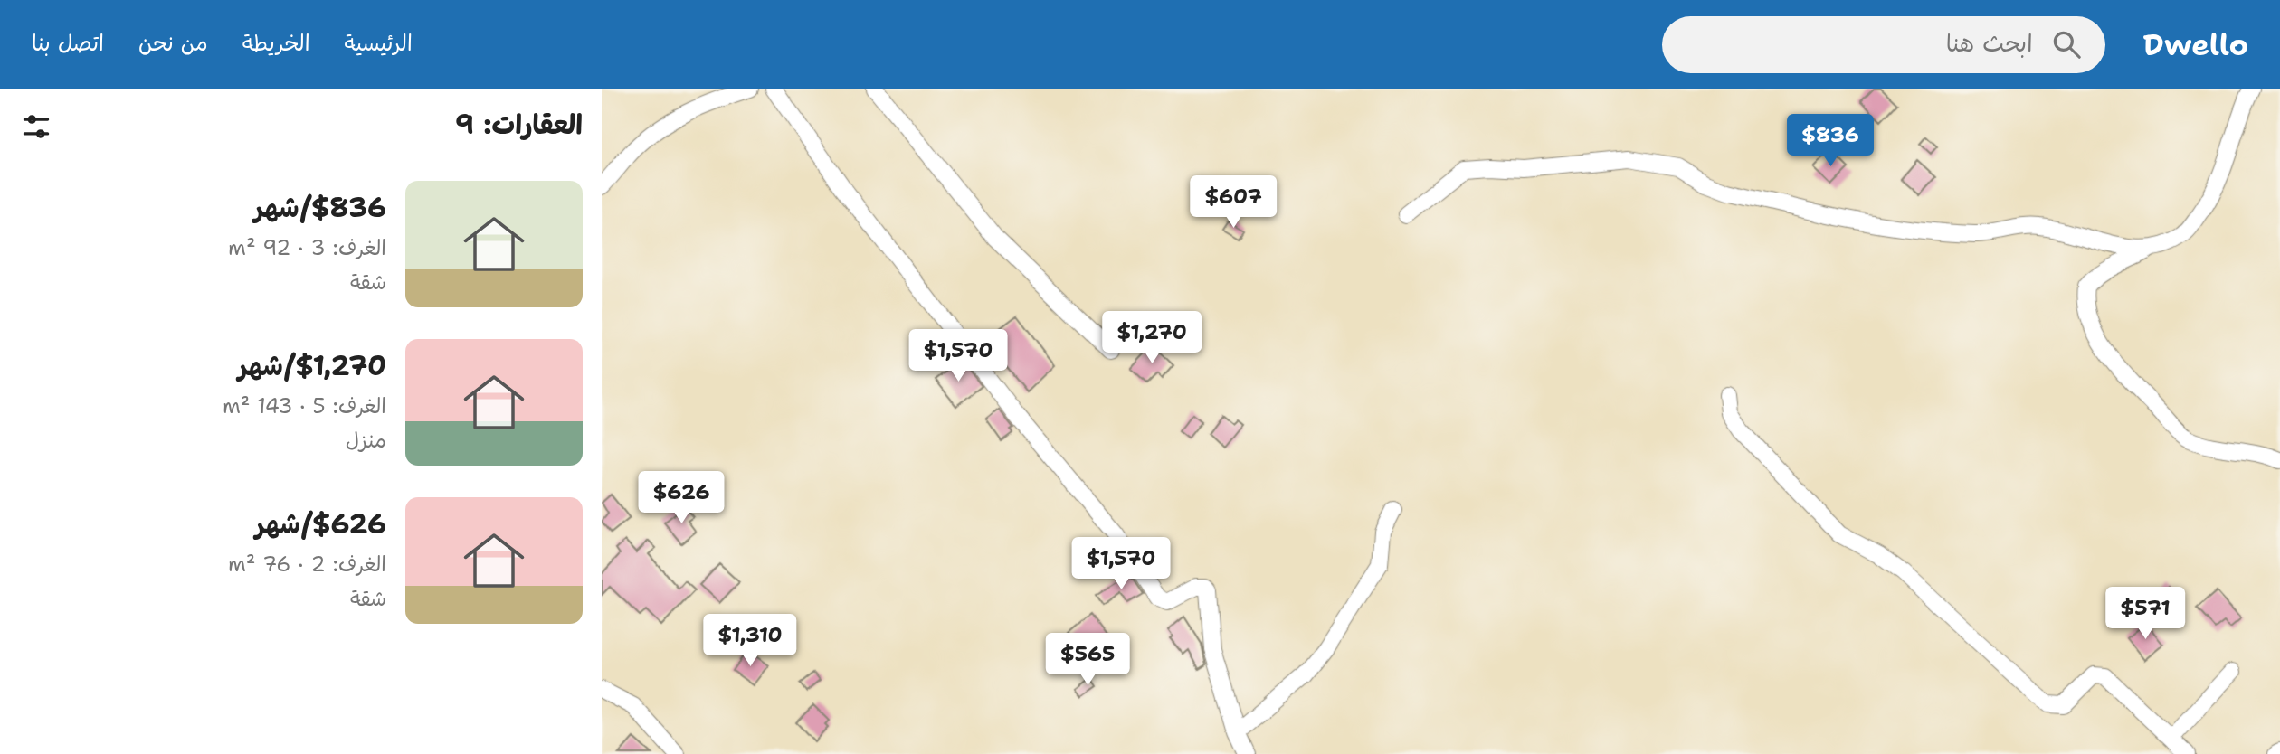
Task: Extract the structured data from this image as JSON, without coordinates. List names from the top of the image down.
{
  "page": {
    "header": "Dwello",
    "search": "ابحث هنا",
    "nav": [
      "الرئيسية",
      "الخريطة",
      "من نحن",
      "اتصل بنا"
    ],
    "heading": "العقارات: 9",
    "price": [
      "$836",
      "$607",
      "$1,270",
      "$1,570",
      "$626",
      "$1,570",
      "$571",
      "$1,310",
      "$565"
    ],
    "list": [
      {
        "name": "$836/شهر",
        "note": "الغرف: 3 · 92 m² · شقة"
      },
      {
        "name": "$1,270/شهر",
        "note": "الغرف: 5 · 143 m² · منزل"
      },
      {
        "name": "$626/شهر",
        "note": "الغرف: 2 · 76 m² · شقة"
      }
    ]
  }
}
